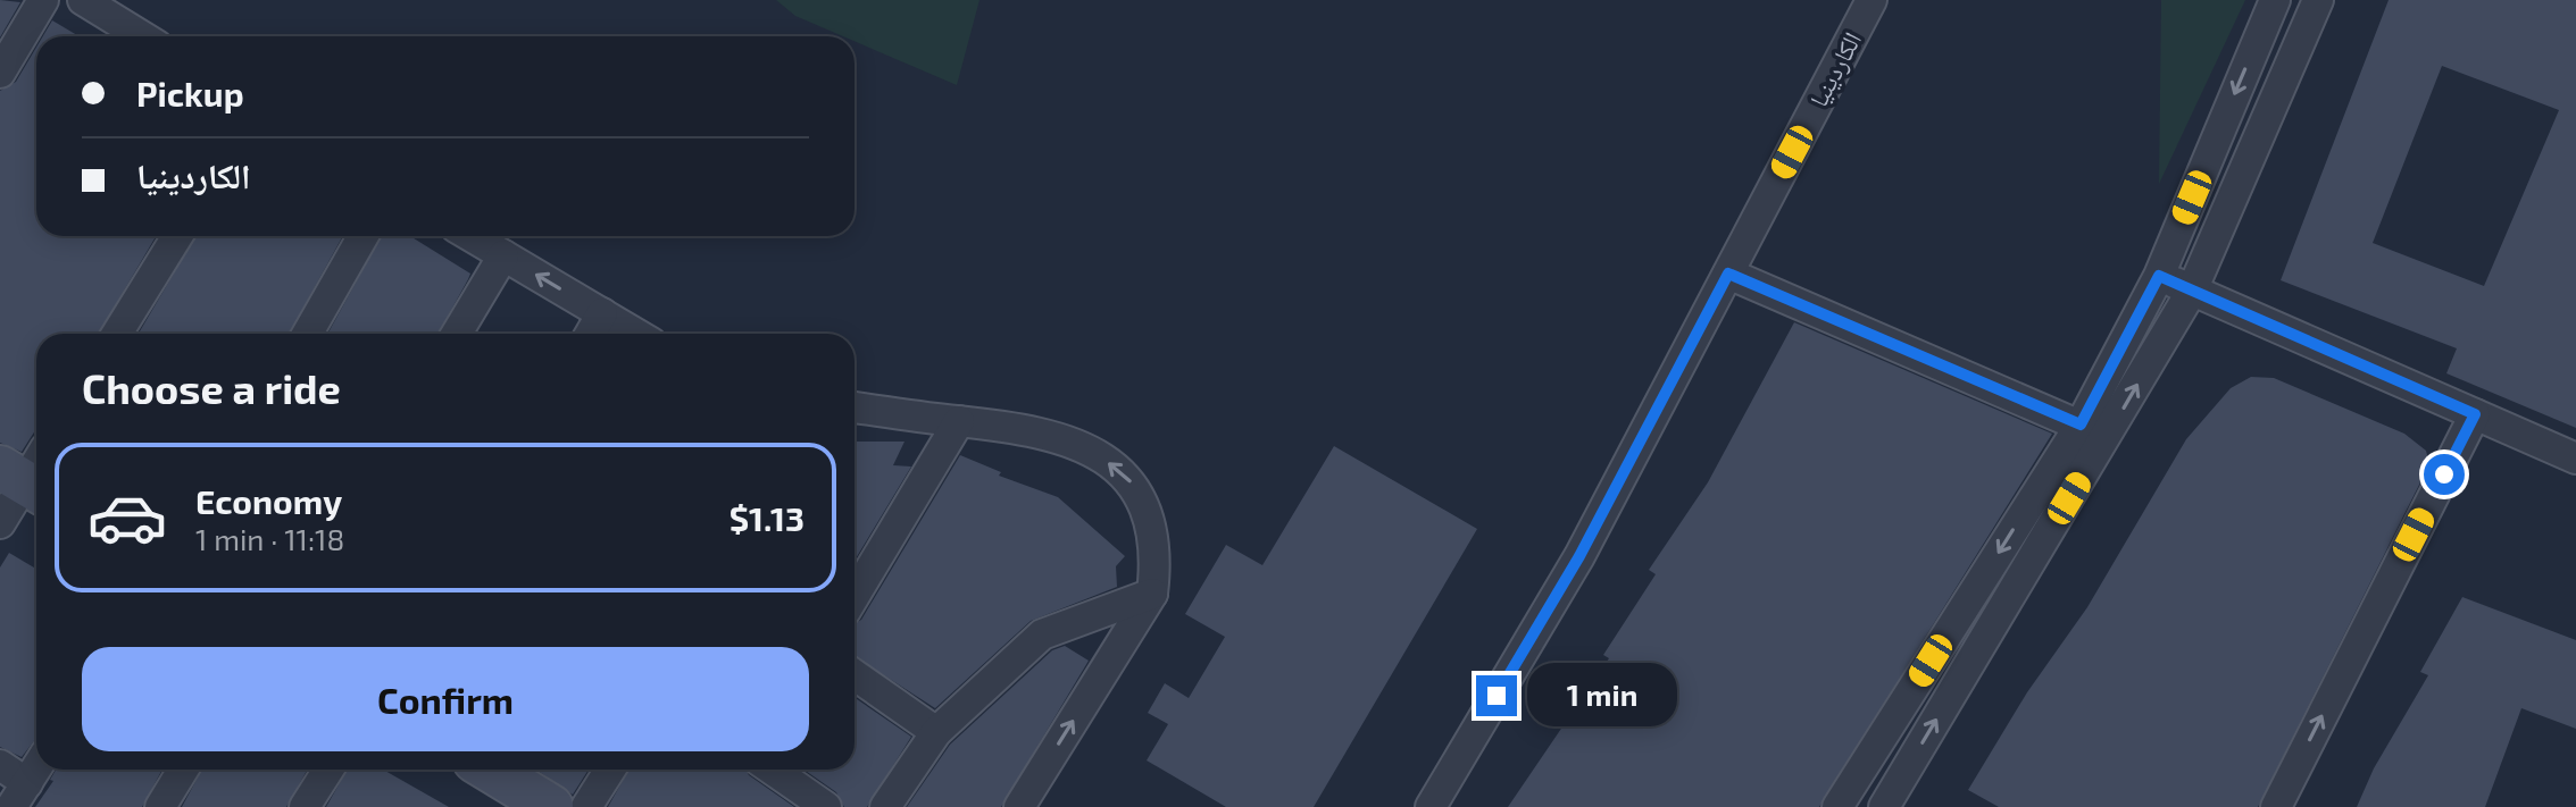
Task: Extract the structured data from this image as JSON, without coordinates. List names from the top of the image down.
{
  "streets": {
    "street": ["الكاردينيا"]
  },
  "page": {
    "banner": ["Pickup", "الكاردينيا"],
    "heading": "Choose a ride",
    "list": [
      {
        "name": "Economy",
        "note": "1 min · 11:18",
        "value": "$1.13"
      }
    ],
    "buttons": "Confirm",
    "bubble": "1 min"
  }
}
